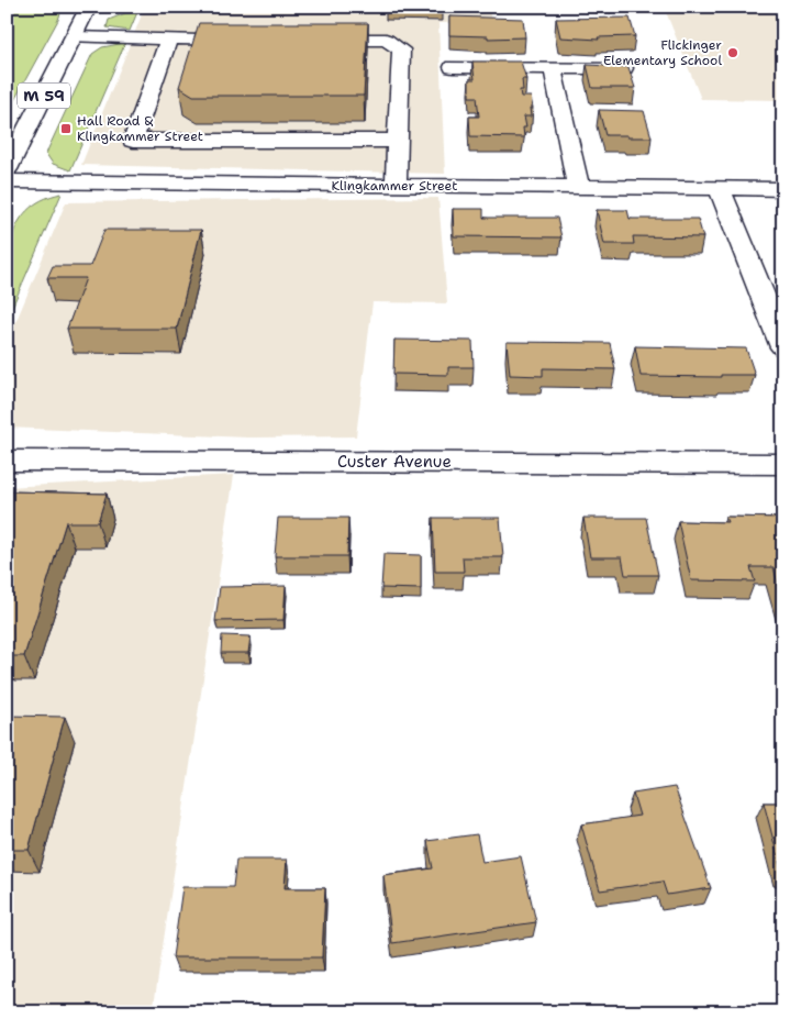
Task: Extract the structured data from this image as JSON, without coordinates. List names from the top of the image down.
{
  "streets": {
    "main road": ["M 59", "Klingkammer Street", "Custer Avenue"]
  },
  "places": {
    "other": ["Flickinger Elementary School"],
    "transit": ["Hall Road & Klingkammer Street"]
  }
}
